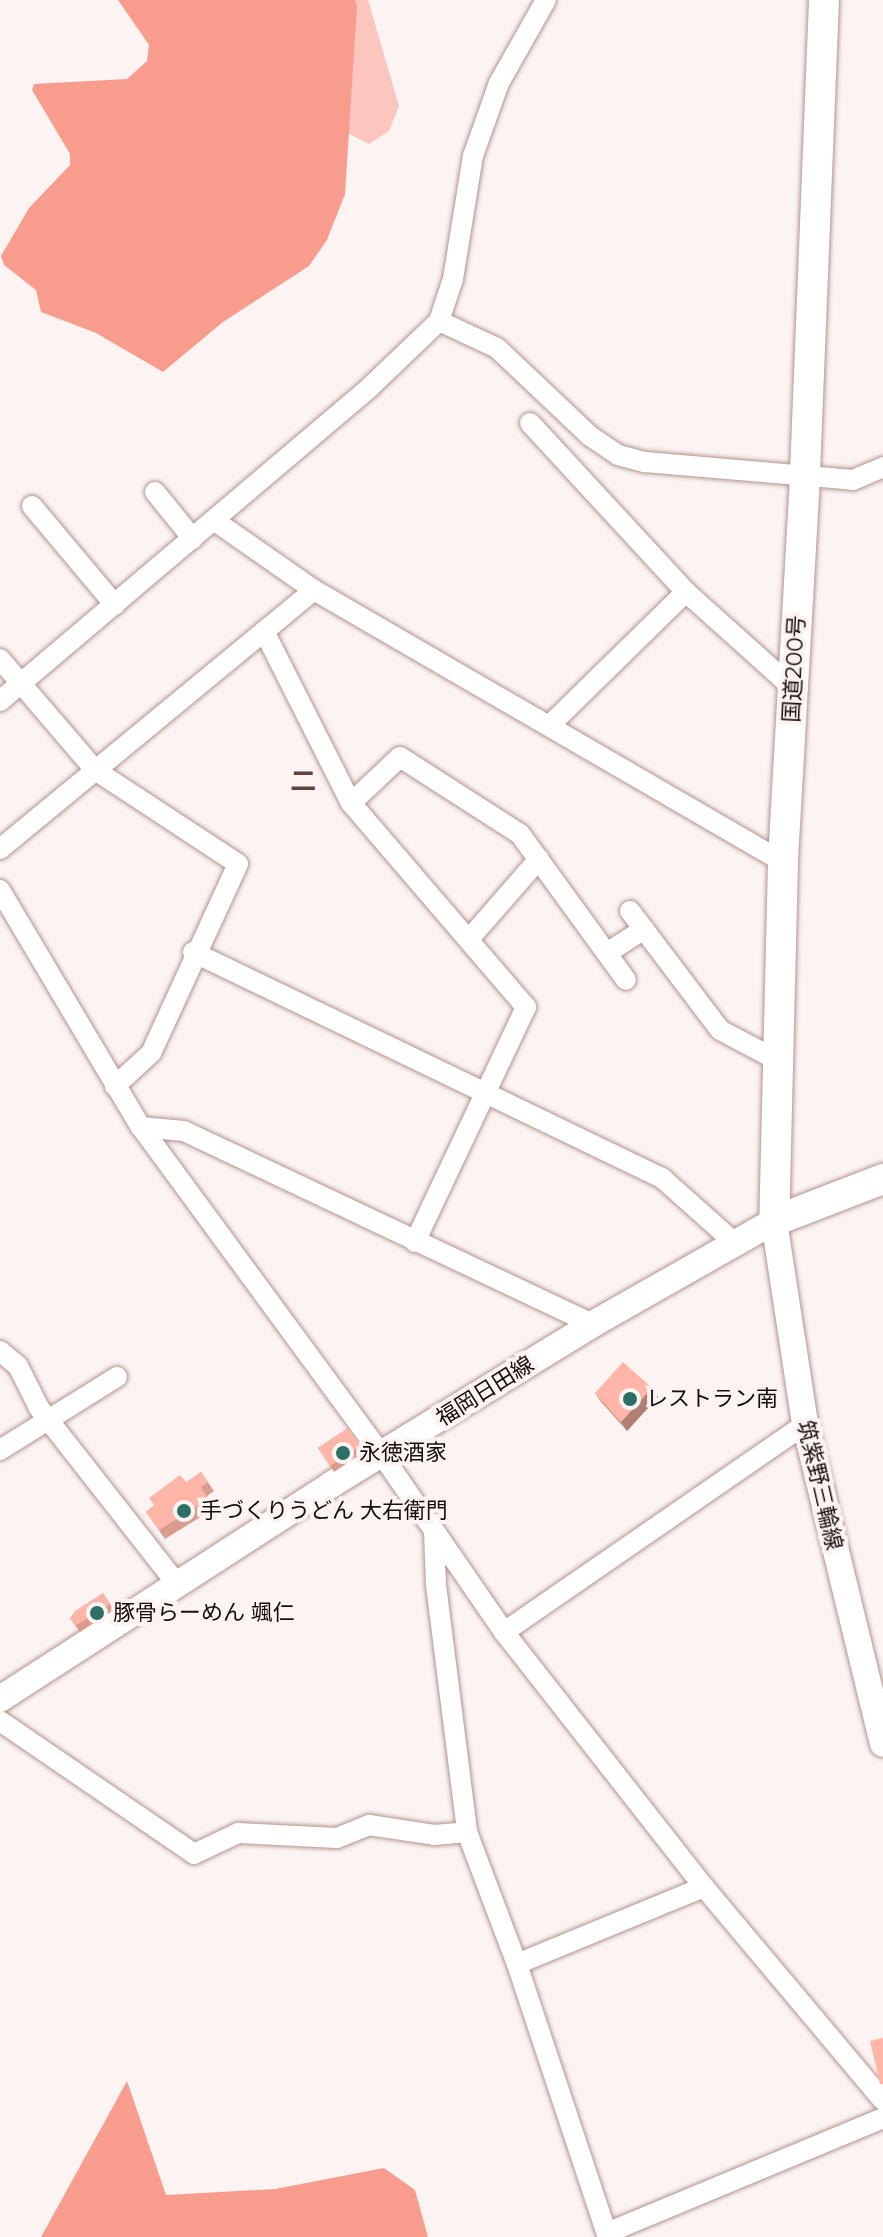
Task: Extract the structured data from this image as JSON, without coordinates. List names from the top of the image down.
{
  "streets": {
    "highway": ["国道200号"],
    "main road": ["福岡日田線", "筑紫野三輪線"]
  },
  "crossings": [
    ["国道200号", "福岡日田線"],
    ["国道200号", "筑紫野三輪線"],
    ["福岡日田線", "筑紫野三輪線"]
  ],
  "districts": ["二"],
  "places": [
    "レストラン南",
    "永徳酒家",
    "手づくりうどん 大右衛門",
    "豚骨らーめん 颯仁"
  ]
}
